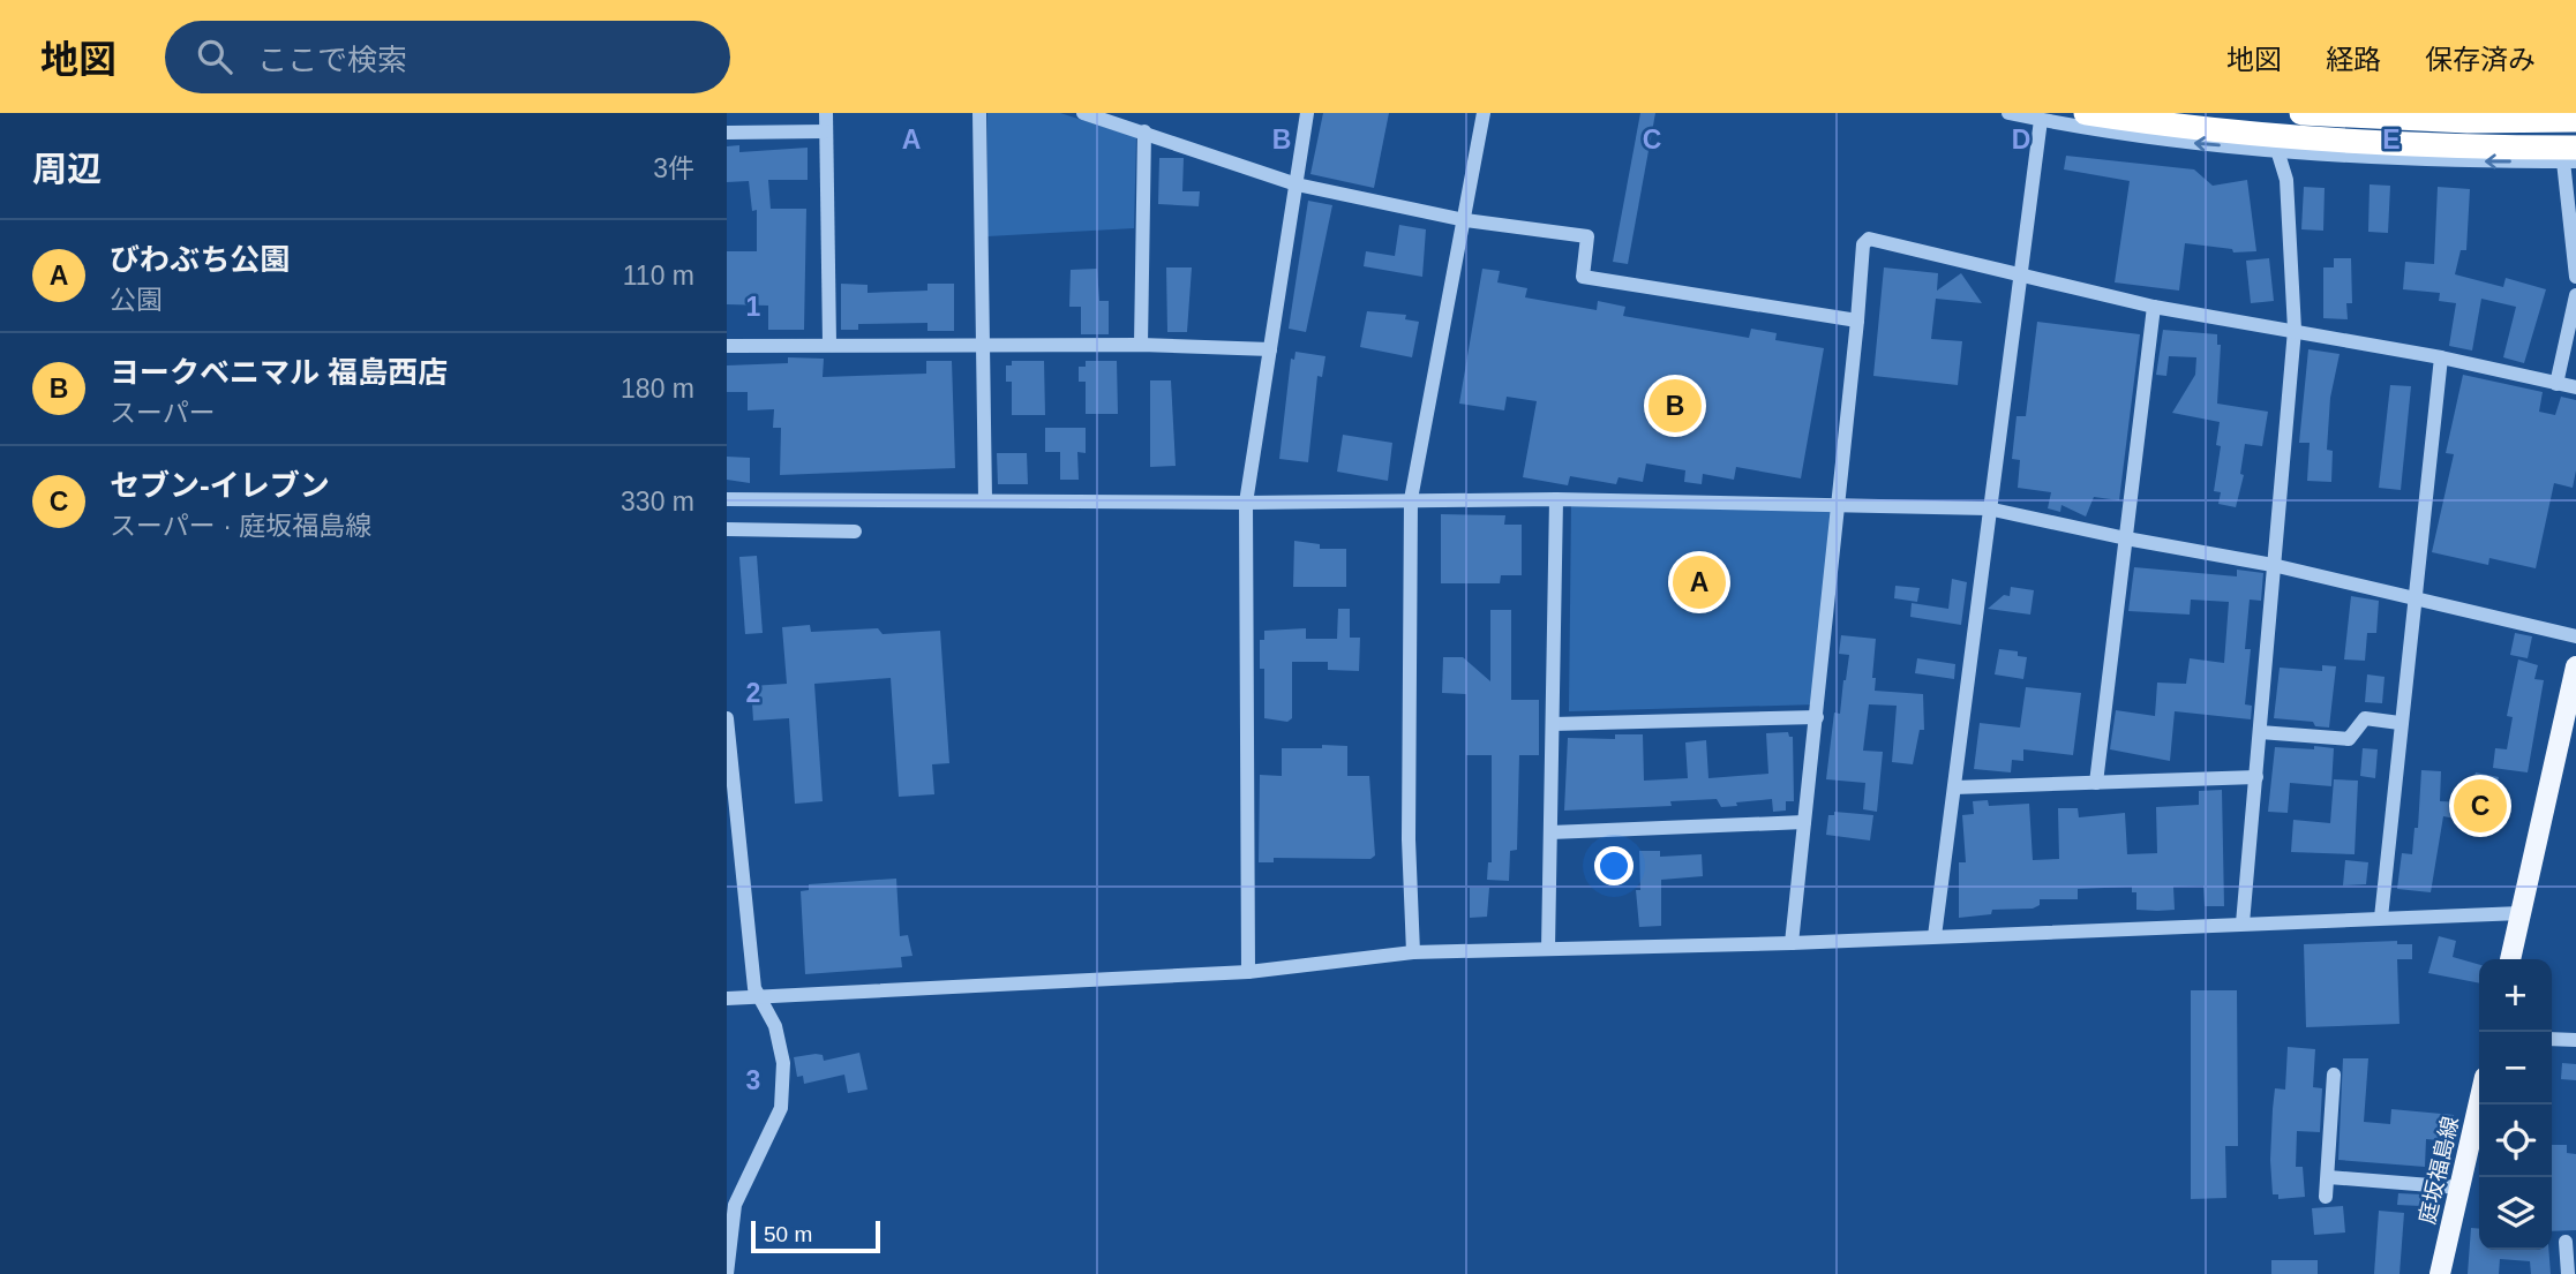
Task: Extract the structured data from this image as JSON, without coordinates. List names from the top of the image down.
{
  "streets": {
    "main road": ["庭坂福島線"]
  },
  "scale_bar": "50 m",
  "page": {
    "header": "地図",
    "search": "ここで検索",
    "nav": ["地図", "経路", "保存済み"],
    "heading": ["周辺", "3件"],
    "list": [
      {
        "mark": "A",
        "name": "びわぶち公園",
        "note": "公園",
        "value": "110 m"
      },
      {
        "mark": "B",
        "name": "ヨークベニマル 福島西店",
        "note": "スーパー",
        "value": "180 m"
      },
      {
        "mark": "C",
        "name": "セブン-イレブン",
        "note": "スーパー · 庭坂福島線",
        "value": "330 m"
      }
    ],
    "pins": ["B", "A", "C"],
    "map_buttons": ["+", "−"],
    "scale": "50 m"
  },
  "grid": {
    "columns": [
      "A",
      "B",
      "C",
      "D",
      "E"
    ],
    "rows": ["1", "2", "3"]
  }
}
